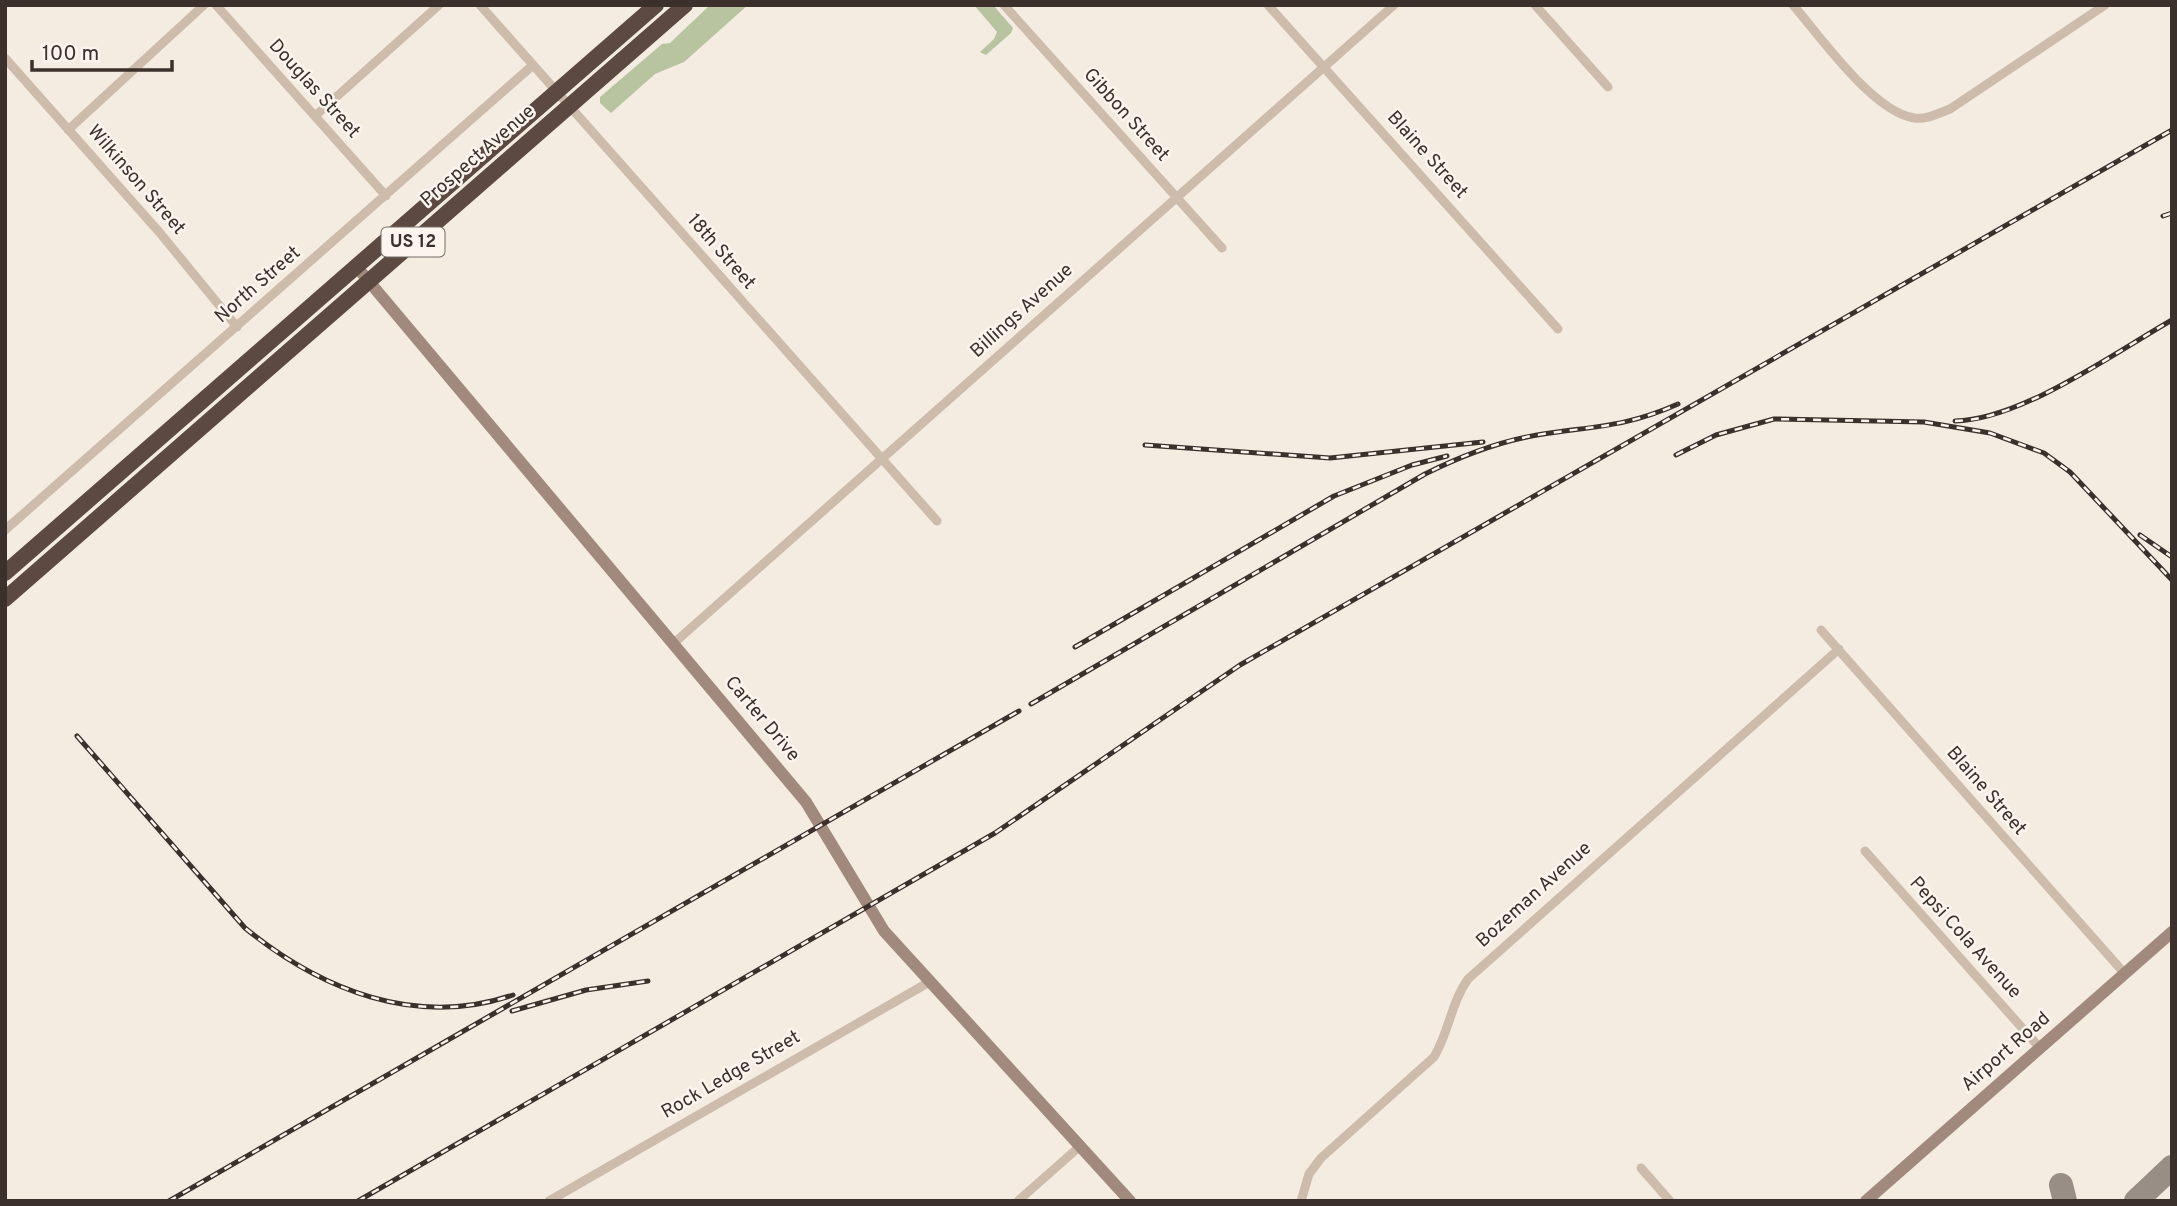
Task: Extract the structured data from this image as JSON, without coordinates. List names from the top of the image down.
{
  "streets": {
    "highway": ["Prospect Avenue", "US 12"],
    "street": [
      "Douglas Street",
      "Gibbon Street",
      "Blaine Street",
      "Wilkinson Street",
      "18th Street",
      "North Street",
      "Billings Avenue",
      "Carter Drive",
      "Bozeman Avenue",
      "Pepsi Cola Avenue",
      "Airport Road",
      "Rock Ledge Street"
    ]
  },
  "crossings": [
    ["Douglas Street", "North Street"],
    ["Gibbon Street", "Billings Avenue"],
    ["Blaine Street", "Billings Avenue"],
    ["Blaine Street", "Bozeman Avenue"],
    ["Blaine Street", "Airport Road"],
    ["Prospect Avenue", "18th Street"],
    ["Prospect Avenue", "Carter Drive"],
    ["Wilkinson Street", "North Street"],
    ["18th Street", "North Street"],
    ["18th Street", "Billings Avenue"],
    ["Billings Avenue", "Carter Drive"],
    ["Carter Drive", "Rock Ledge Street"],
    ["Pepsi Cola Avenue", "Airport Road"]
  ],
  "scale_bar": "100 m"
}
